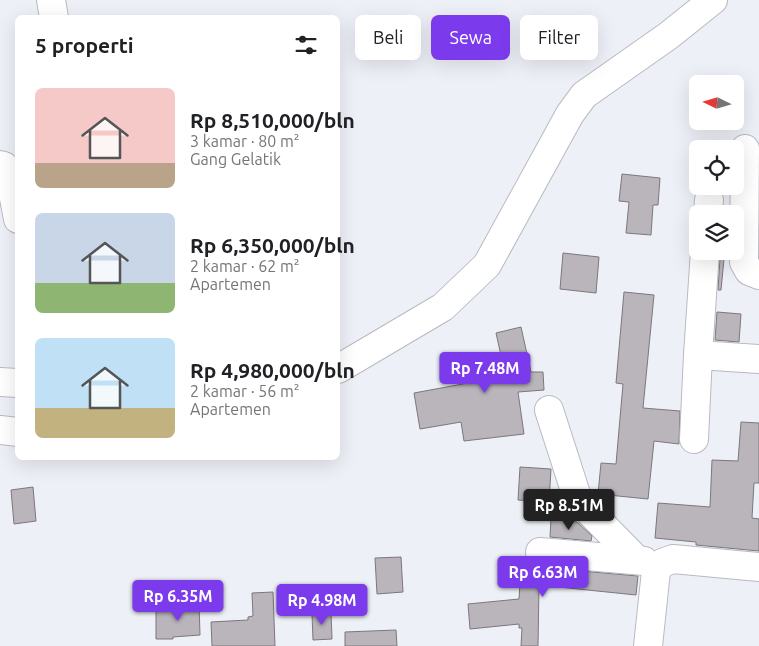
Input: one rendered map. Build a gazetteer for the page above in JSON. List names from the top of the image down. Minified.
{"north":"left","page":{"chip":["Beli","Sewa","Filter"],"heading":"5 properti","list":[{"name":"Rp 8,510,000/bln","note":"3 kamar · 80 m² · Gang Gelatik"},{"name":"Rp 6,350,000/bln","note":"2 kamar · 62 m² · Apartemen"},{"name":"Rp 4,980,000/bln","note":"2 kamar · 56 m² · Apartemen"}],"price":["Rp 7.48M","Rp 8.51M","Rp 6.63M","Rp 6.35M","Rp 4.98M"]}}
